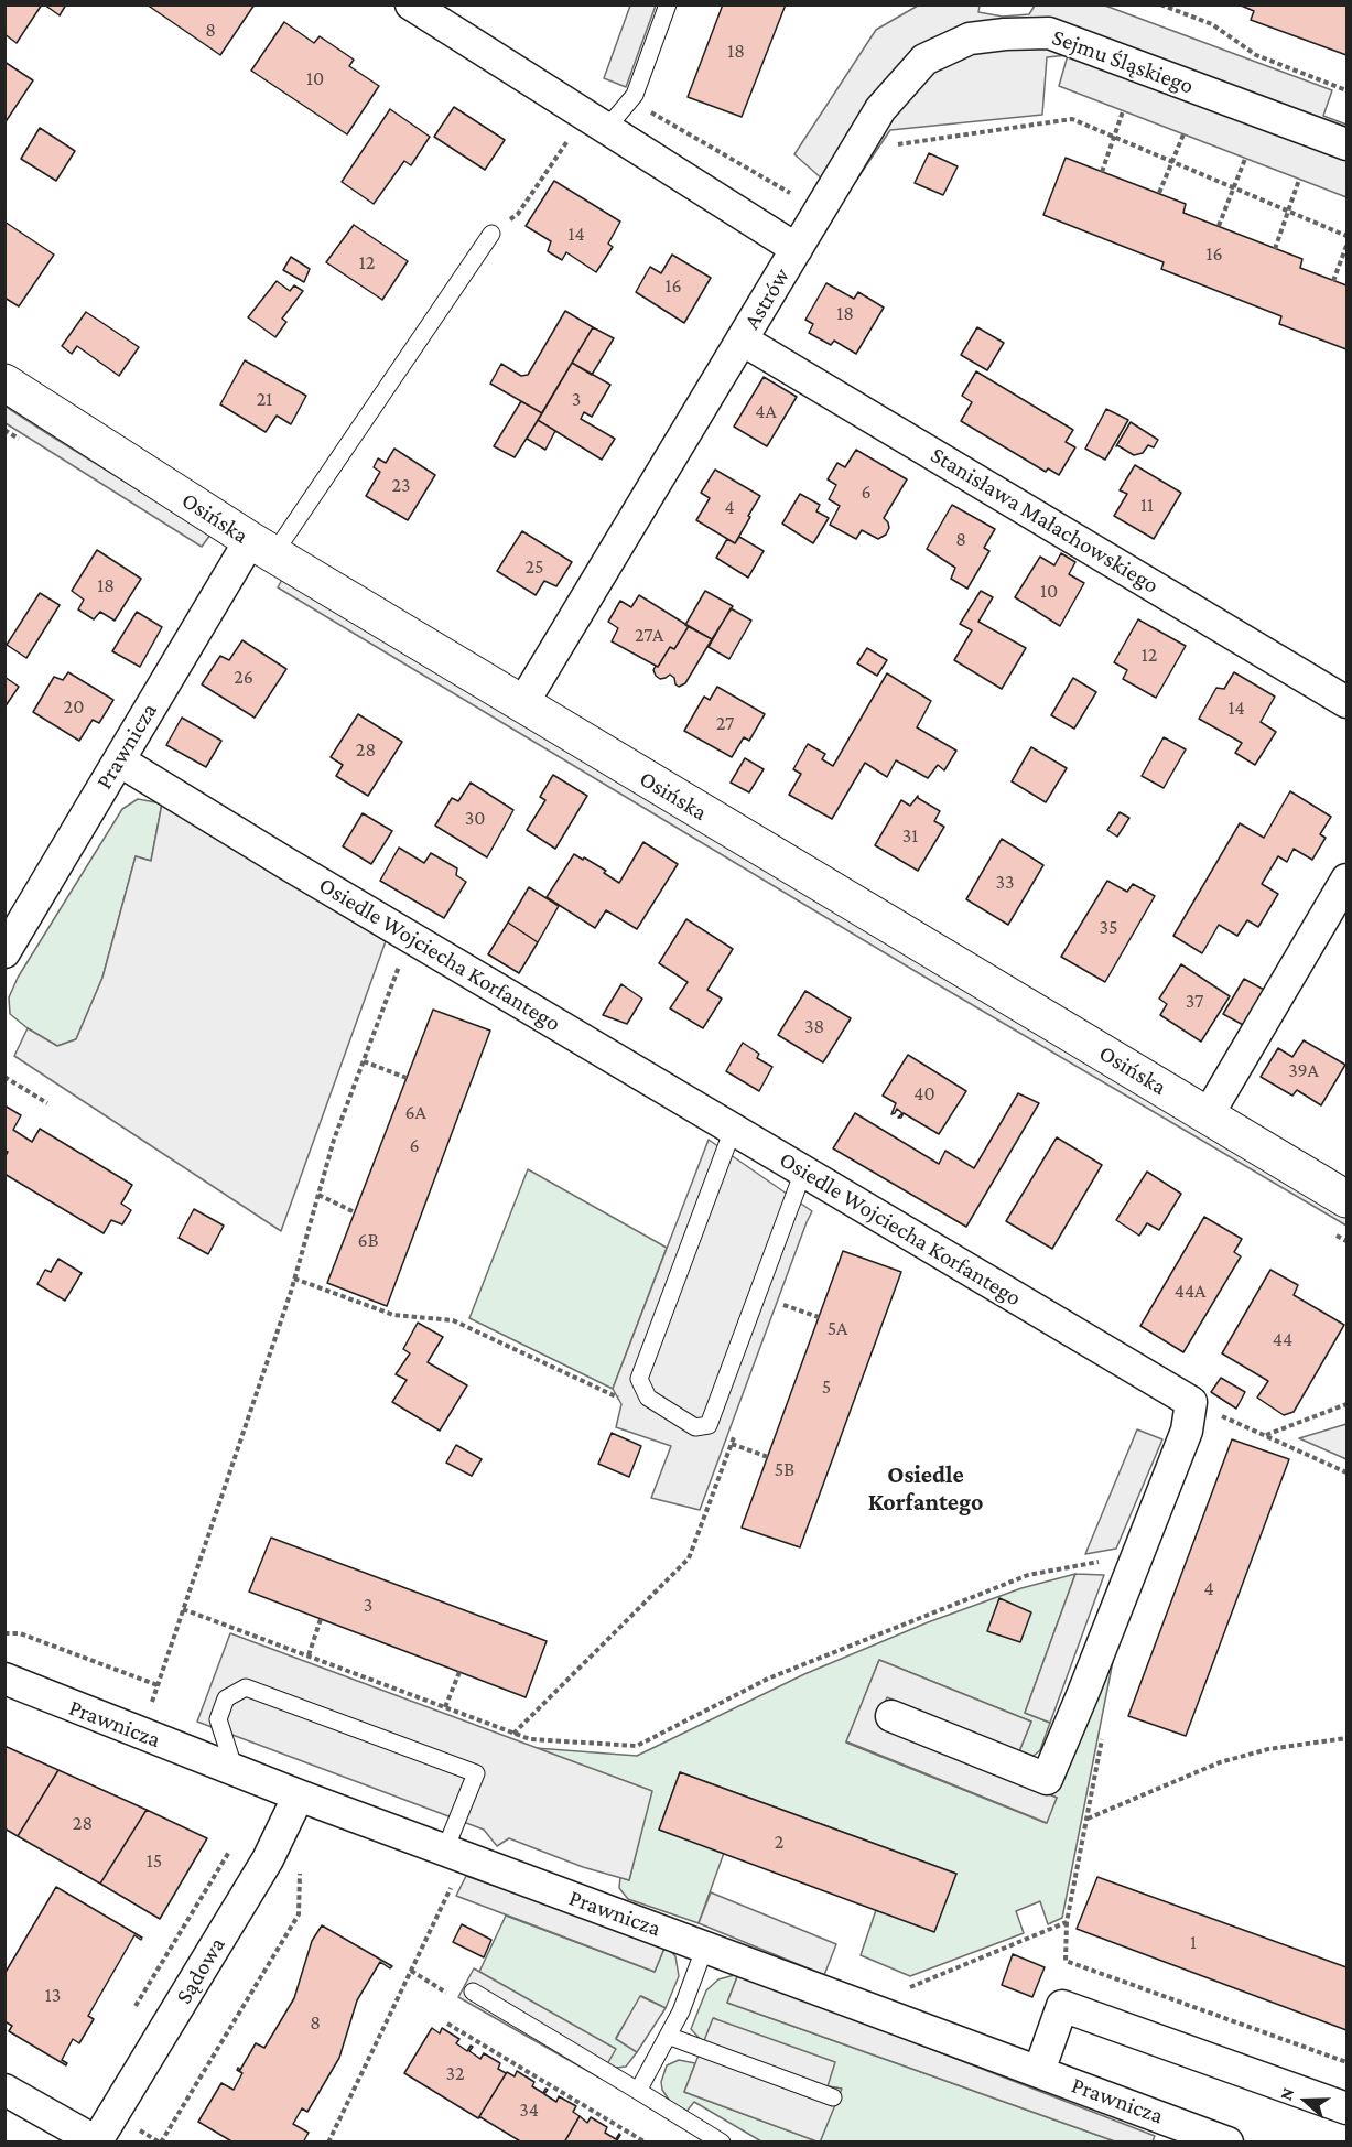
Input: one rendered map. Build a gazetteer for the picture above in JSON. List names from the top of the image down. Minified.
{"streets":{"street":["Sejmu Śląskiego","Astrów","Osińska","Stanisława Małachowskiego","Prawnicza","Osiedle Wojciecha Korfantego","Sądowa"]},"crossings":[["Sejmu Śląskiego","Astrów"],["Astrów","Osińska"],["Astrów","Stanisława Małachowskiego"],["Osińska","Prawnicza"],["Prawnicza","Osiedle Wojciecha Korfantego"],["Prawnicza","Sądowa"]],"districts":["Osiedle Korfantego"],"house_numbers":["8","18","10","14","16","12","16","18","21","3","4A","23","6","11","4","8","25","18","10","27A","12","26","20","14","27","28","30","31","33","35","37","38","39A","40","6A","6","6B","44A","5A","44","5","5B","4","3","28","2","15","1","13","8","32","34"],"north":"left"}
